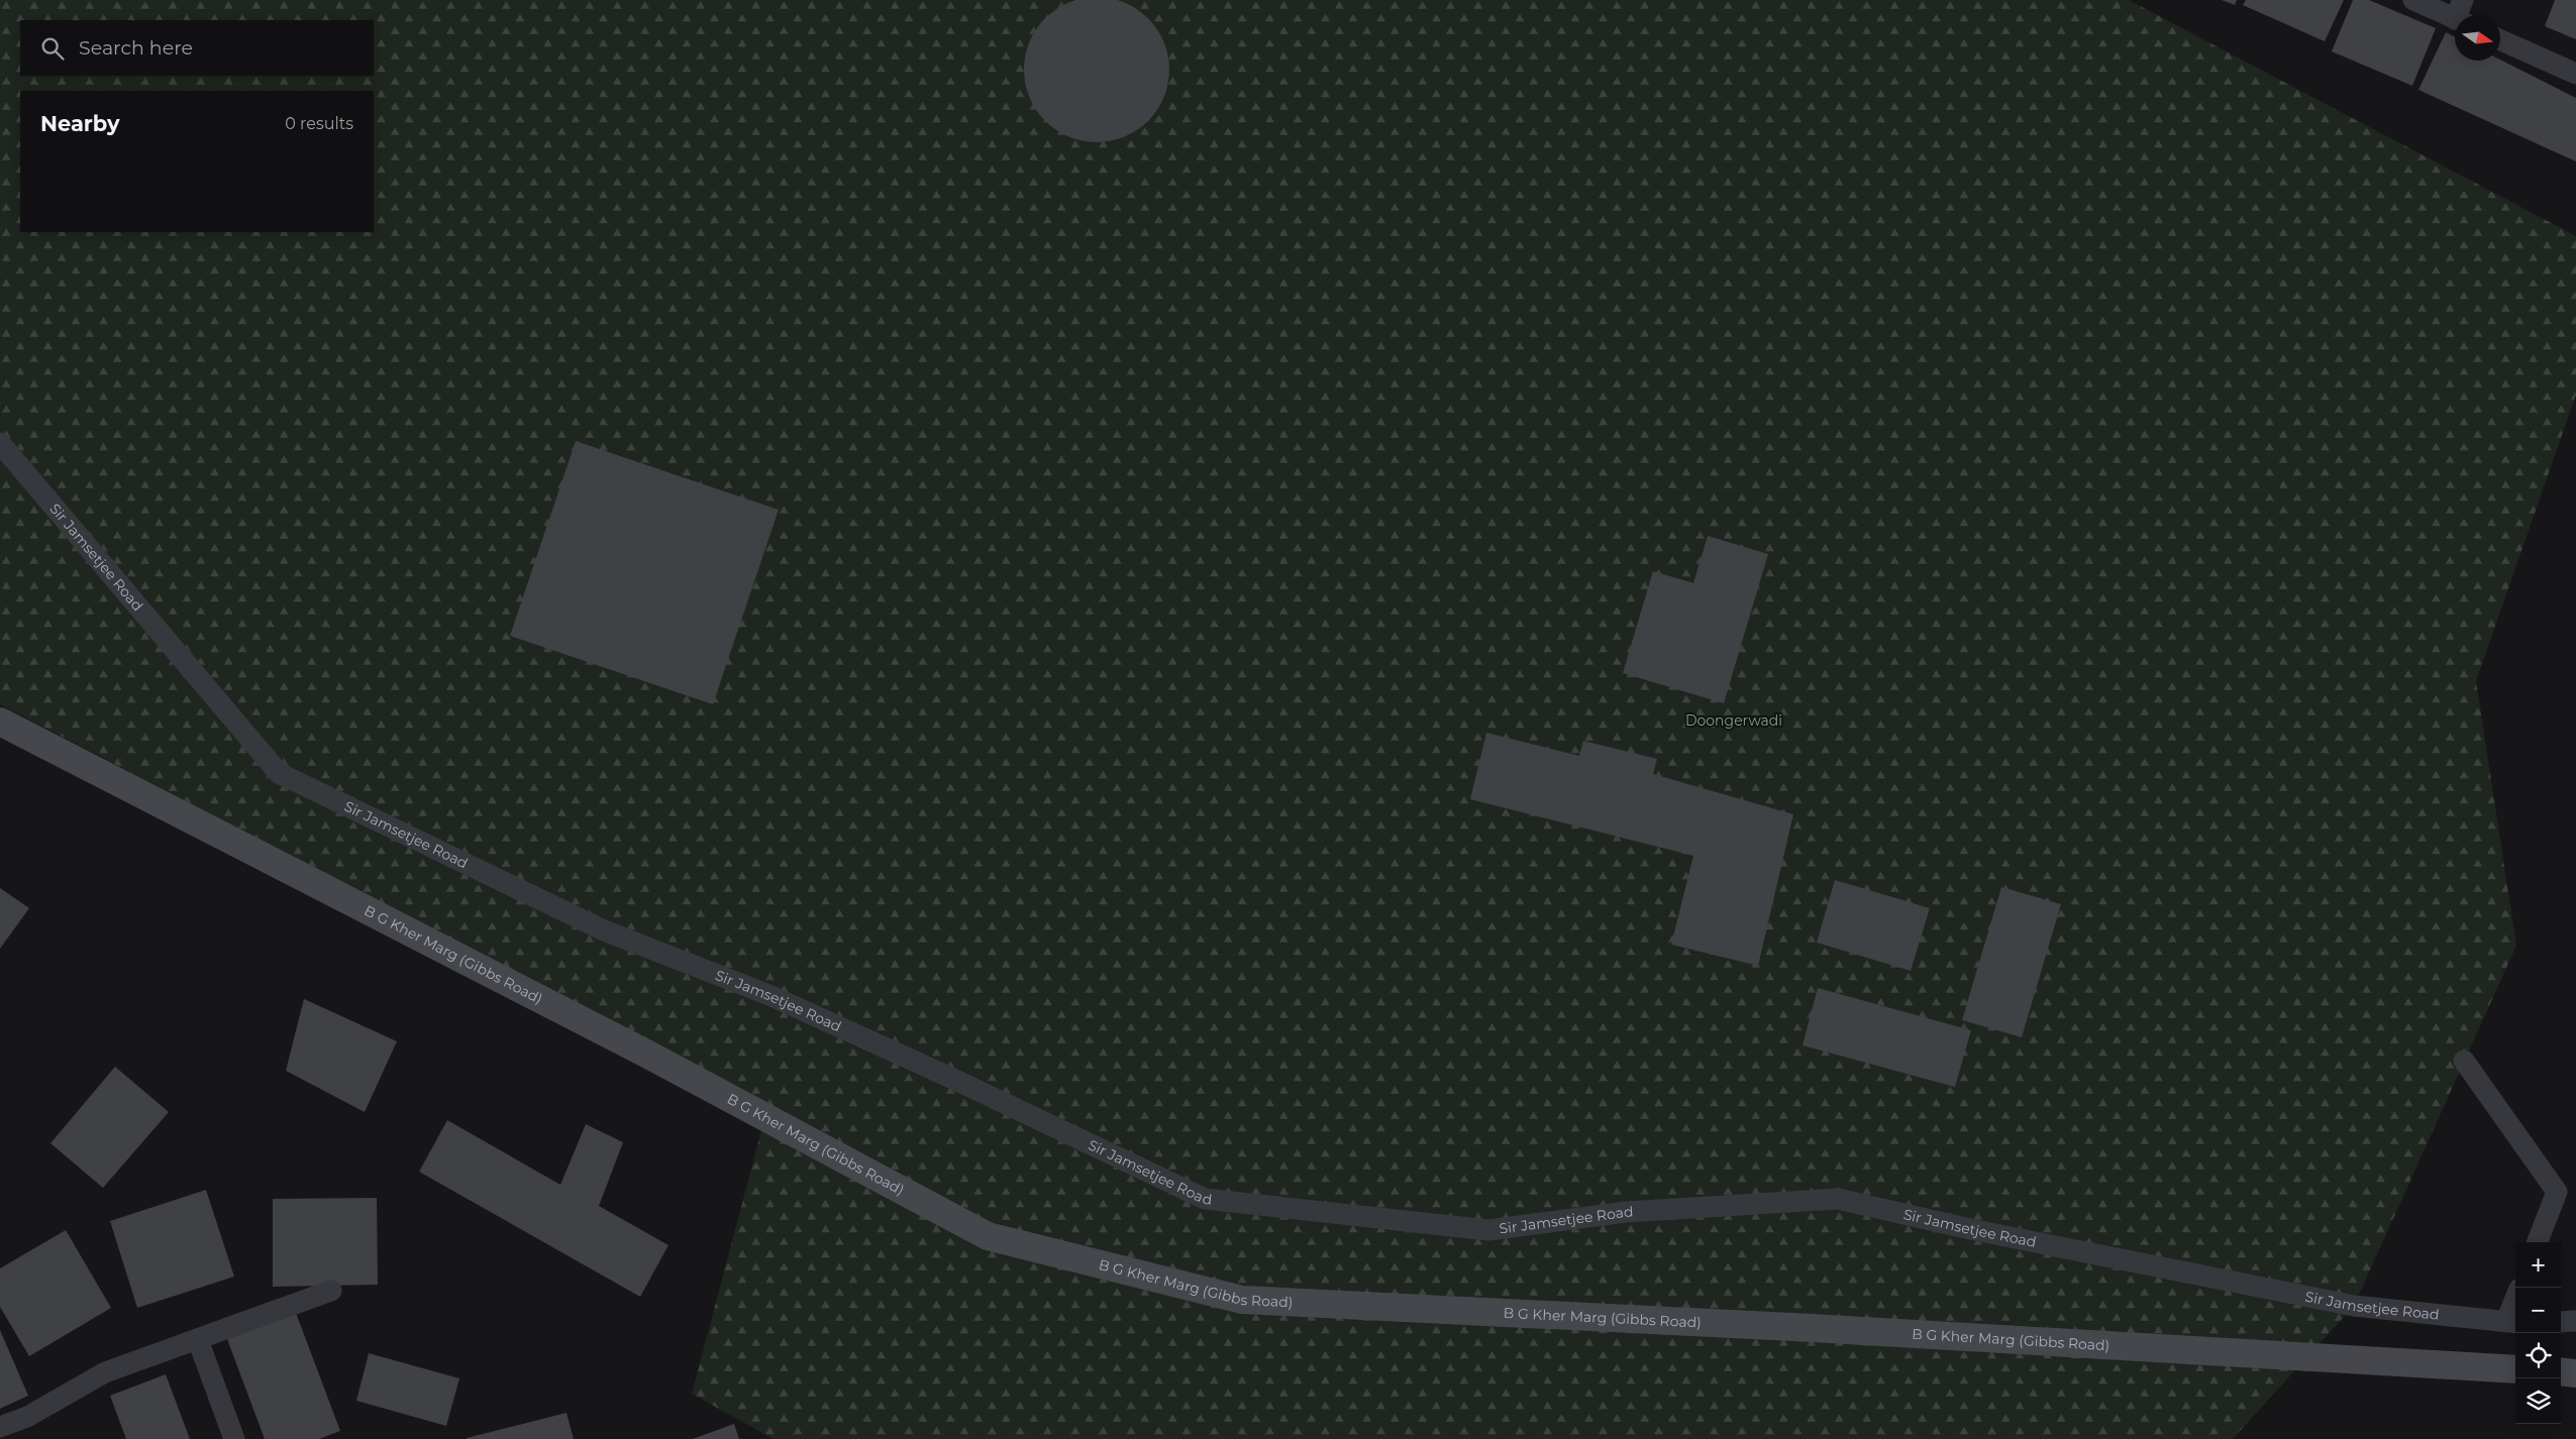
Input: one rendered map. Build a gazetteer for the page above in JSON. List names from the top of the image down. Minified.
{"streets":{"street":["B G Kher Marg (Gibbs Road)"],"lane":["Sir Jamsetjee Road"]},"parks":["Doongerwadi"],"north":"right","page":{"search":"Search here","heading":["Nearby","0 results"],"map_buttons":["+","−"]}}
